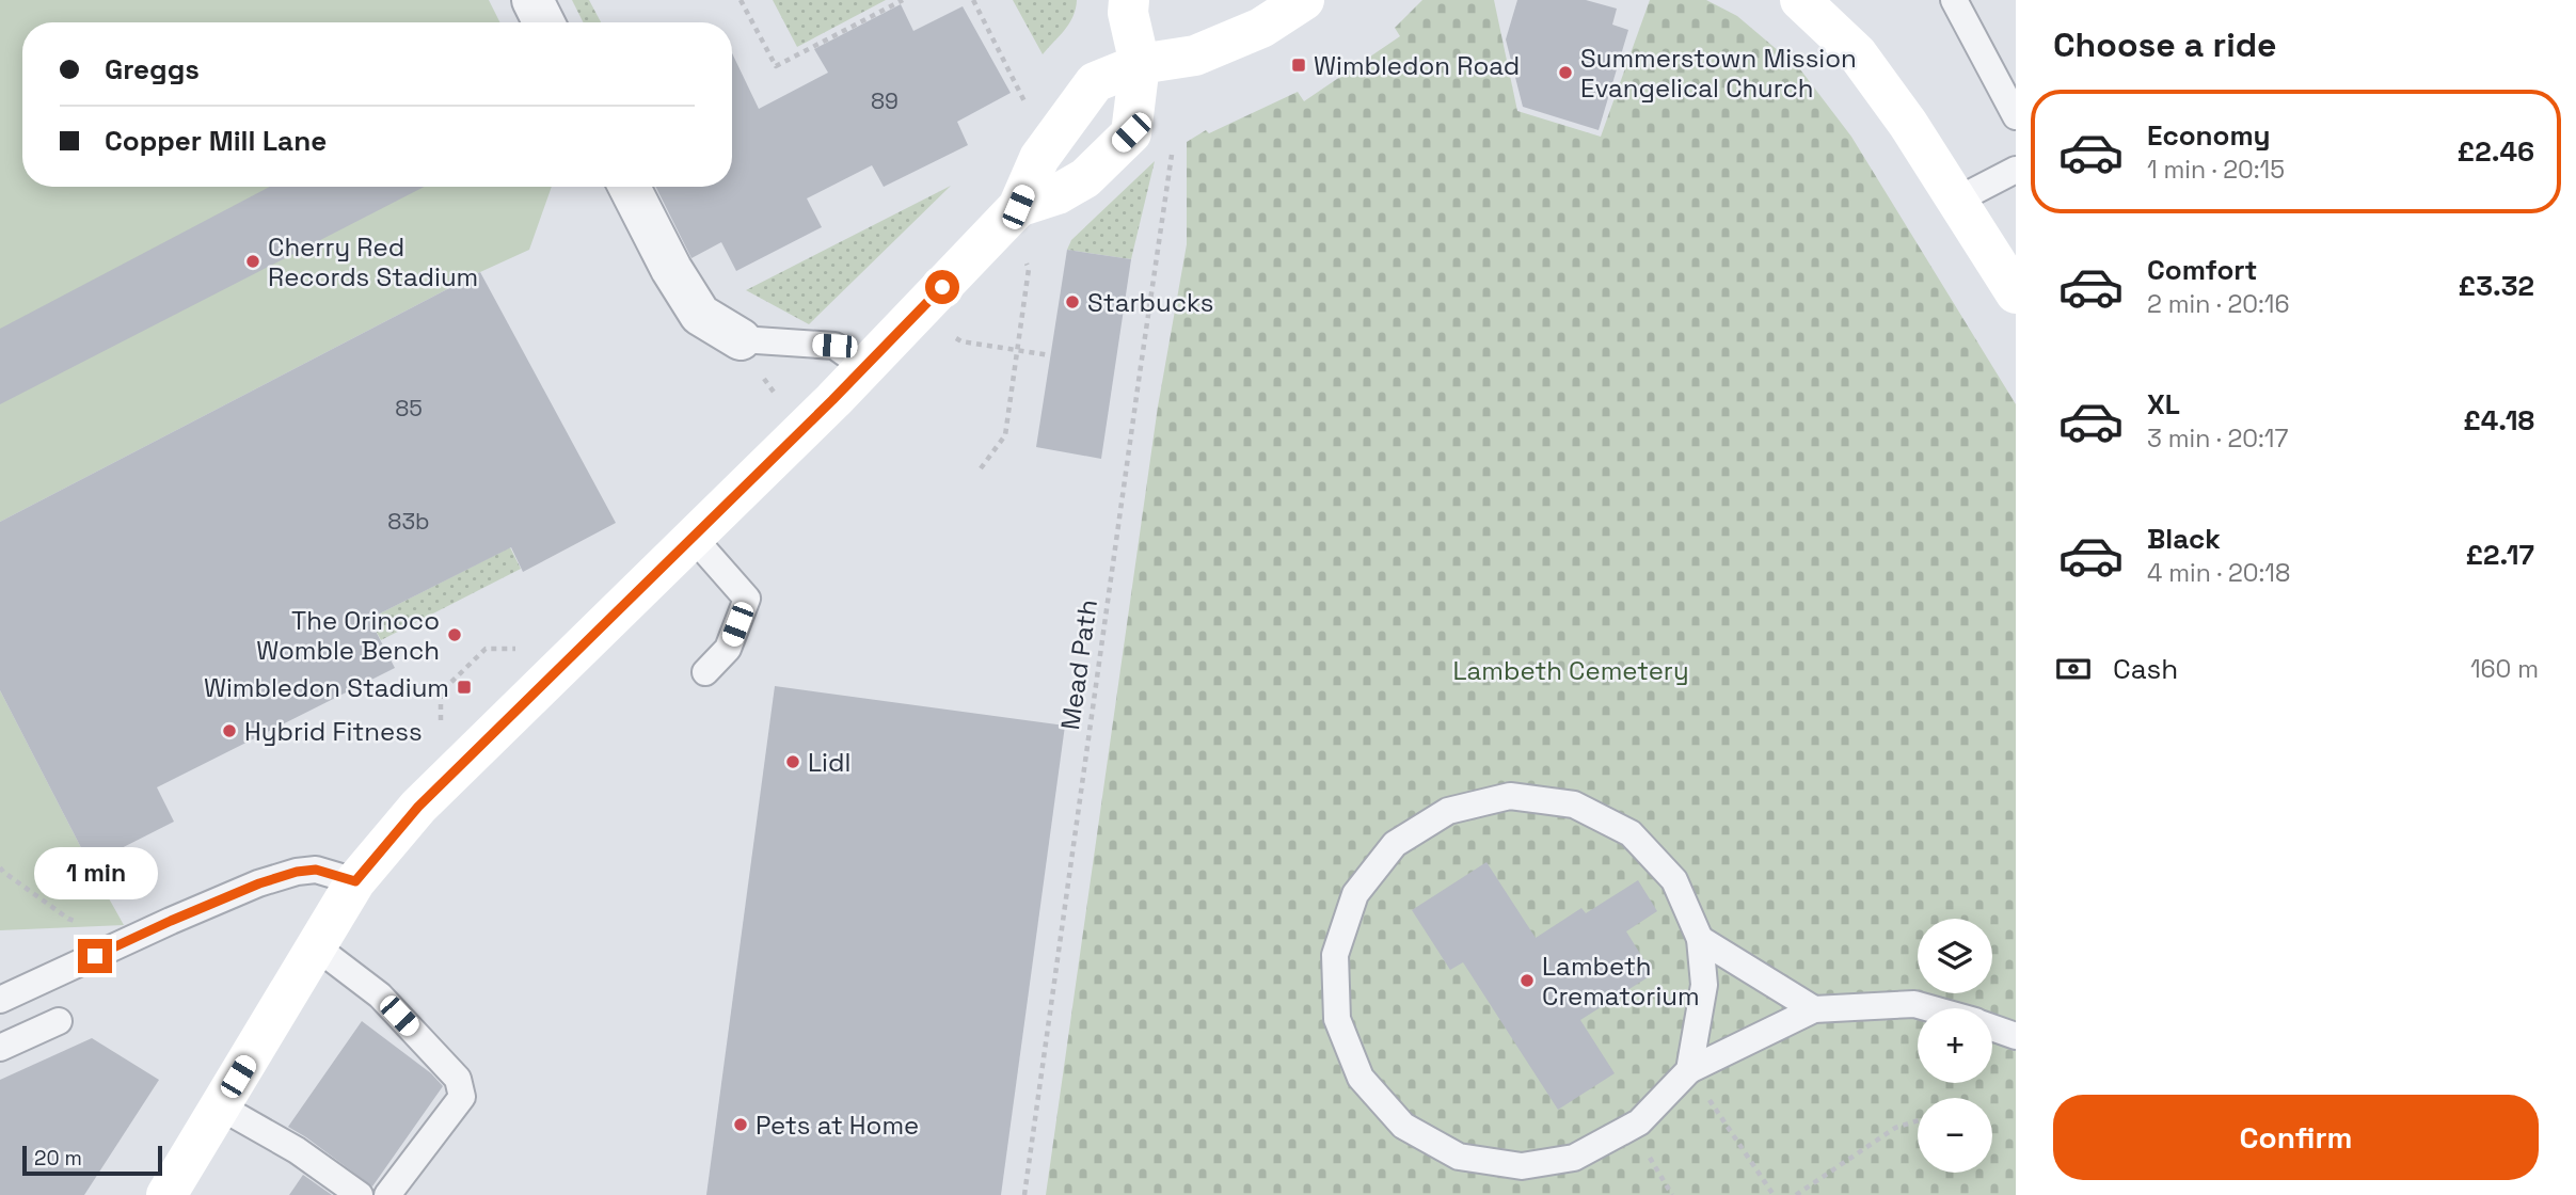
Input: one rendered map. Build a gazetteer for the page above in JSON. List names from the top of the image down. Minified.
{"streets":{"path":["Mead Path"]},"parks":["Lambeth Cemetery"],"places":{"transit":["Wimbledon Road","Wimbledon Stadium"],"other":["Summerstown Mission Evangelical Church","Cherry Red Records Stadium","Starbucks","The Orinoco Womble Bench","Hybrid Fitness","Lidl","Lambeth Crematorium","Pets at Home"]},"house_numbers":["89","85","83b"],"scale_bar":"20 m","page":{"heading":"Choose a ride","banner":["Greggs","Copper Mill Lane"],"list":[{"name":"Economy","note":"1 min · 20:15","value":"£2.46"},{"name":"Comfort","note":"2 min · 20:16","value":"£3.32"},{"name":"XL","note":"3 min · 20:17","value":"£4.18"},{"name":"Black","note":"4 min · 20:18","value":"£2.17"}],"pay":["Cash","160 m"],"bubble":"1 min","map_buttons":["+","−"],"buttons":"Confirm","scale":"20 m"}}
